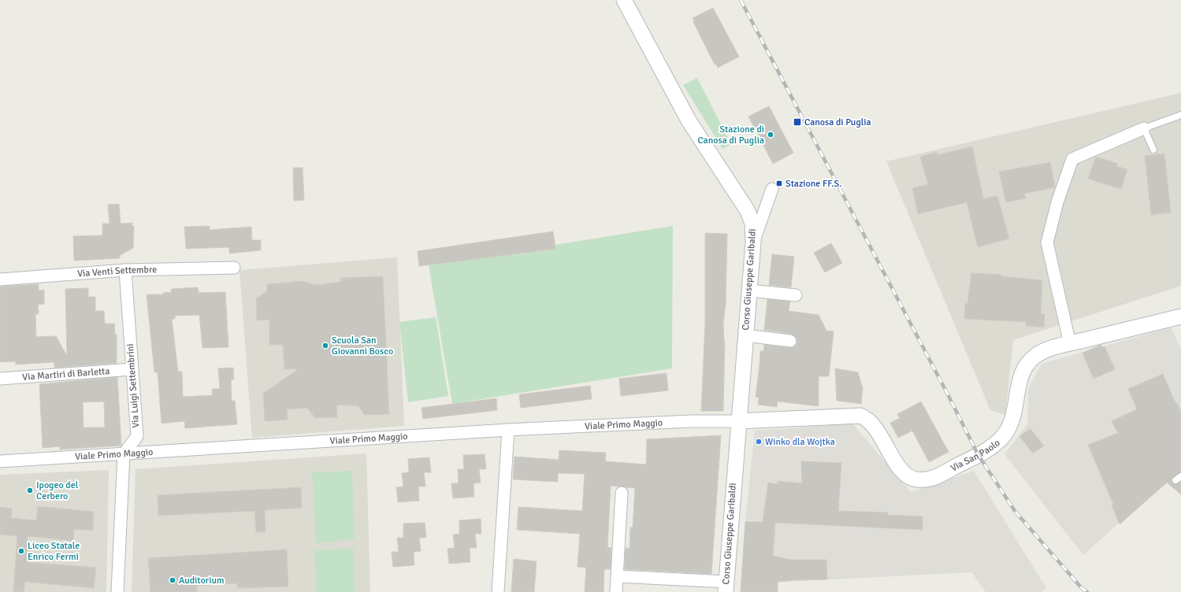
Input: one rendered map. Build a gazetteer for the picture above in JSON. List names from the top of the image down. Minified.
{"streets":{"street":["Via Venti Settembre","Corso Giuseppe Garibaldi","Via Martiri di Barletta","Via Luigi Settembrini","Viale Primo Maggio","Via San Paolo"]},"crossings":[["Via Venti Settembre","Via Luigi Settembrini"],["Corso Giuseppe Garibaldi","Viale Primo Maggio"],["Corso Giuseppe Garibaldi","Via San Paolo"],["Via Martiri di Barletta","Via Luigi Settembrini"],["Via Luigi Settembrini","Viale Primo Maggio"],["Viale Primo Maggio","Via San Paolo"]],"places":{"transit":["Canosa di Puglia","Stazione FF.S."],"other":["Stazione di Canosa di Puglia","Scuola San Giovanni Bosco","Winko dla Wojtka","Ipogeo del Cerbero","Liceo Statale Enrico Fermi","Auditorium"]}}
